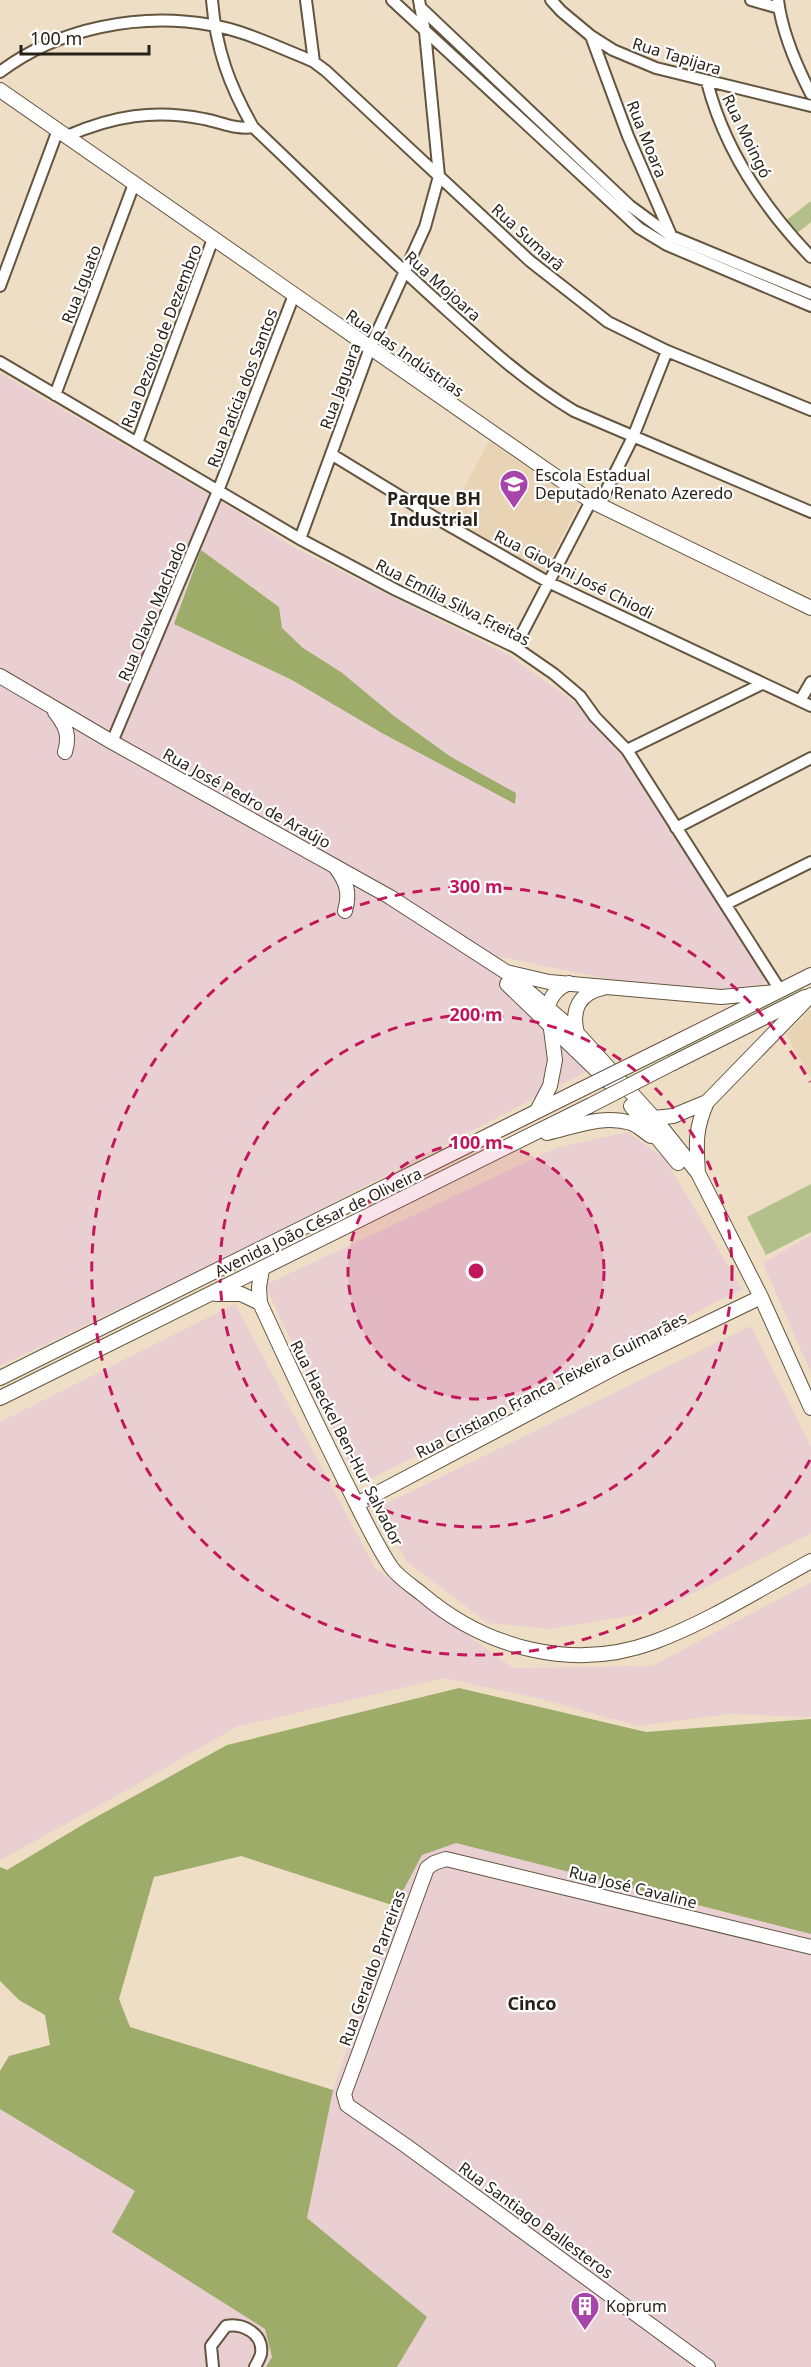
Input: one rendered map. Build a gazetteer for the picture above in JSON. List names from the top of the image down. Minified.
{"streets":{"street":["Rua Tapijara","Rua Moingó","Rua Moara","Rua Sumarã","Rua Iguato","Rua Mojoara","Rua Dezoito de Dezembro","Rua das Indústrias","Rua Jaguara","Rua Patícia dos Santos","Rua Giovani José Chiodi","Rua Emília Silva Freitas","Rua Olavo Machado","Rua José Pedro de Araújo","Avenida João César de Oliveira","Rua Cristiano Franca Teixeira Guimarães","Rua Haeckel Ben-Hur Salvador","Rua José Cavaline","Rua Geraldo Parreiras","Rua Santiago Ballesteros"]},"crossings":[["Rua Tapijara","Rua Moingó"],["Rua Tapijara","Rua Moara"],["Rua Sumarã","Rua Jaguara"],["Rua Iguato","Rua das Indústrias"],["Rua Iguato","Rua Emília Silva Freitas"],["Rua Mojoara","Rua Jaguara"],["Rua Dezoito de Dezembro","Rua das Indústrias"],["Rua Dezoito de Dezembro","Rua Emília Silva Freitas"],["Rua das Indústrias","Rua Jaguara"],["Rua das Indústrias","Rua Patícia dos Santos"],["Rua Jaguara","Rua Giovani José Chiodi"],["Rua Jaguara","Rua Emília Silva Freitas"],["Rua Patícia dos Santos","Rua Emília Silva Freitas"],["Rua Patícia dos Santos","Rua Olavo Machado"],["Rua Emília Silva Freitas","Rua Olavo Machado"],["Rua Emília Silva Freitas","Rua José Pedro de Araújo"],["Rua Emília Silva Freitas","Avenida João César de Oliveira"],["Rua Olavo Machado","Rua José Pedro de Araújo"],["Rua José Pedro de Araújo","Avenida João César de Oliveira"],["Avenida João César de Oliveira","Rua Haeckel Ben-Hur Salvador"],["Rua Cristiano Franca Teixeira Guimarães","Rua Haeckel Ben-Hur Salvador"],["Rua José Cavaline","Rua Geraldo Parreiras"],["Rua Geraldo Parreiras","Rua Santiago Ballesteros"]],"districts":["Parque BH Industrial","Cinco"],"places":{"school or university":["Escola Estadual Deputado Renato Azeredo"],"building":["Koprum"]},"scale_bar":"100 m","rings":["300 m","200 m","100 m"]}
